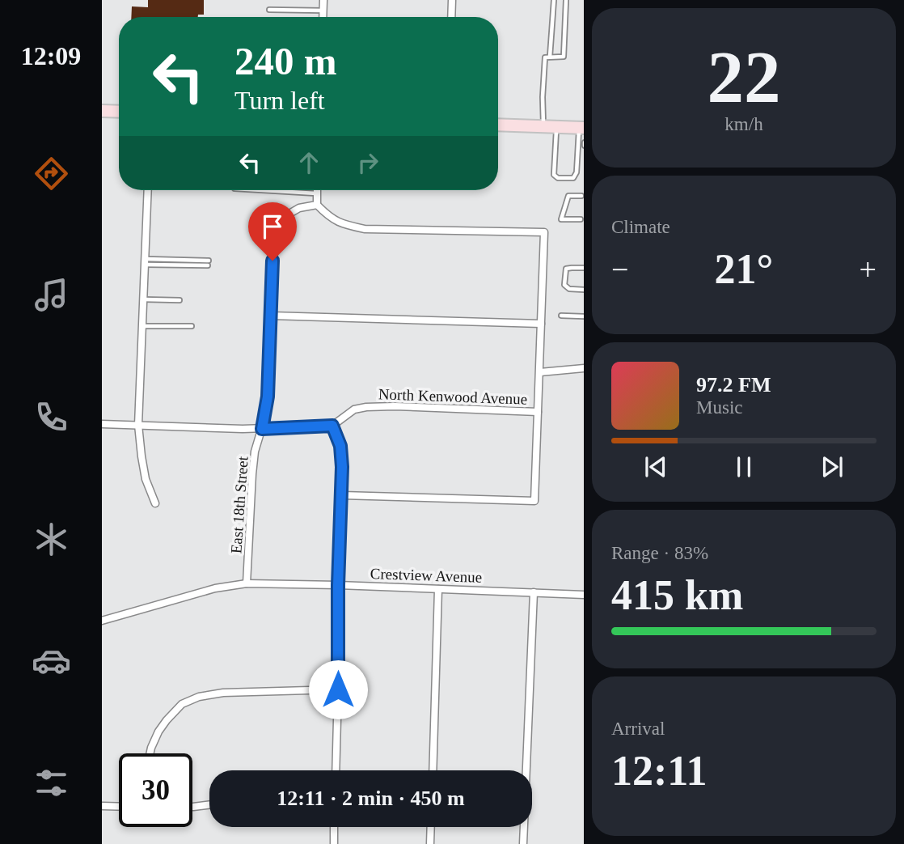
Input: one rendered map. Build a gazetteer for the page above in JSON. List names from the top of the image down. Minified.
{"streets":{"street":["North Kenwood Avenue","East 18th Street","Crestview Avenue"]},"crossings":[["East 18th Street","Crestview Avenue"]],"page":{"tabs":"12:09","tile":[["22","km/h"],"Climate",["Range · 83%","415 km"],["Arrival","12:11"]],"turn":["240 m","Turn left"],"heat":["−","21°","+"],"song":["97.2 FM","Music"],"limit":"30","trip":"12:11 · 2 min · 450 m"}}
